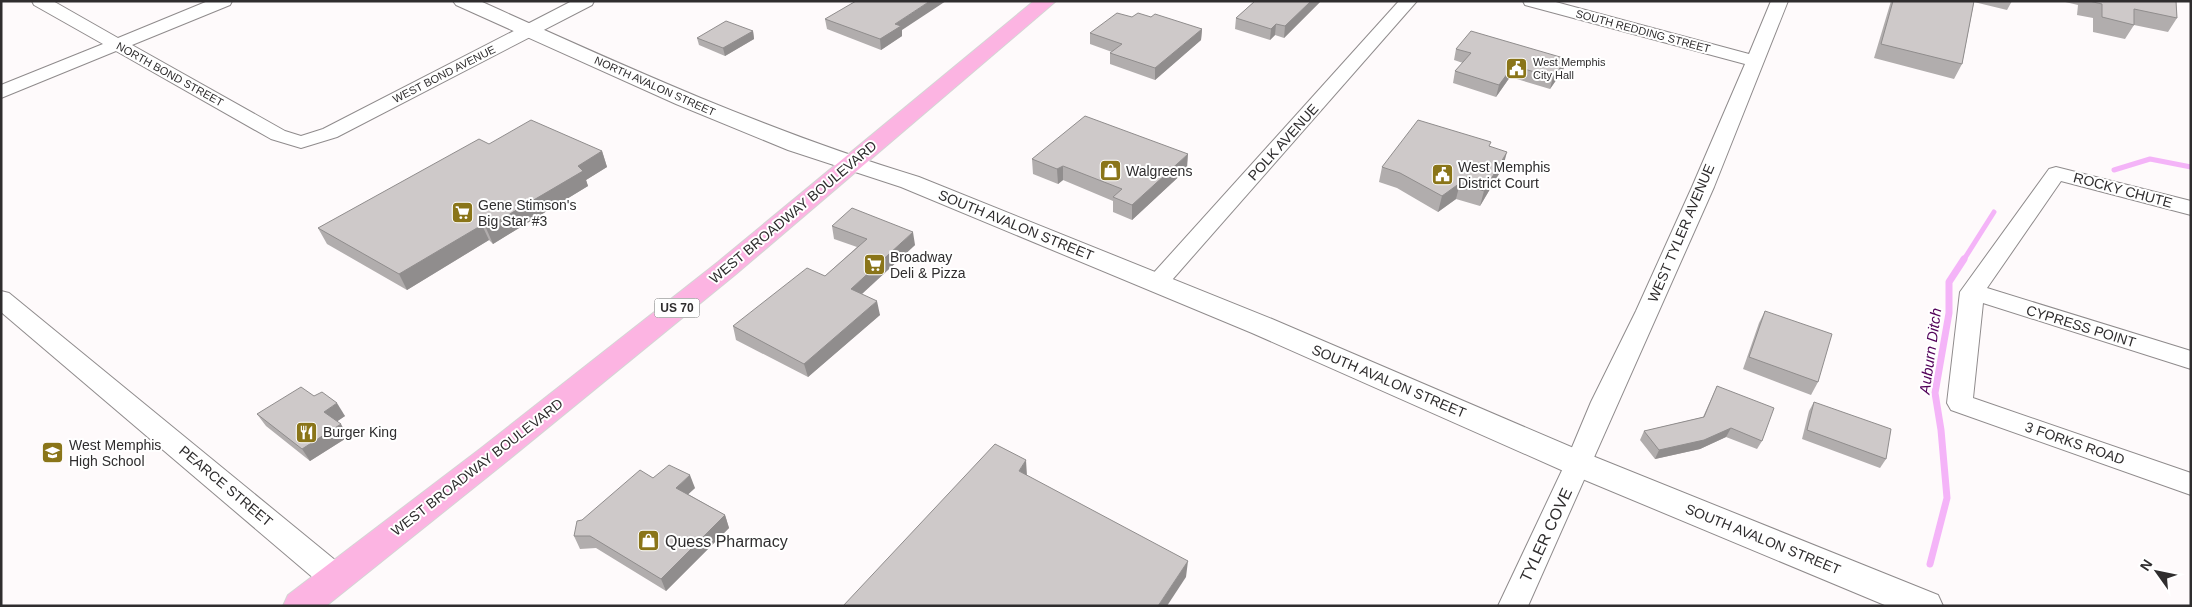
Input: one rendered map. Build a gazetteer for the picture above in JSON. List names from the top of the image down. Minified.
{"streets":{"main road":["WEST BROADWAY BOULEVARD","US 70"],"street":["SOUTH REDDING STREET","NORTH BOND STREET","WEST BOND AVENUE","NORTH AVALON STREET","POLK AVENUE","ROCKY CHUTE","SOUTH AVALON STREET","WEST TYLER AVENUE","CYPRESS POINT","3 FORKS ROAD","PEARCE STREET","TYLER COVE"]},"crossings":[["SOUTH REDDING STREET","WEST TYLER AVENUE"],["NORTH BOND STREET","WEST BOND AVENUE"],["WEST BOND AVENUE","NORTH AVALON STREET"],["NORTH AVALON STREET","WEST BROADWAY BOULEVARD"],["NORTH AVALON STREET","SOUTH AVALON STREET"],["POLK AVENUE","SOUTH AVALON STREET"],["ROCKY CHUTE","CYPRESS POINT"],["ROCKY CHUTE","3 FORKS ROAD"],["WEST BROADWAY BOULEVARD","SOUTH AVALON STREET"],["WEST BROADWAY BOULEVARD","PEARCE STREET"],["SOUTH AVALON STREET","WEST TYLER AVENUE"],["SOUTH AVALON STREET","TYLER COVE"],["WEST TYLER AVENUE","TYLER COVE"],["CYPRESS POINT","3 FORKS ROAD"]],"water":["Auburn Ditch"],"places":{"public building":["West Memphis City Hall","West Memphis District Court"],"shop":["Walgreens","Quess Pharmacy"],"supermarket":["Gene Stimson's Big Star #3","Broadway Deli & Pizza"],"restaurant":["Burger King"],"school or university":["West Memphis High School"]},"north":"top left"}
